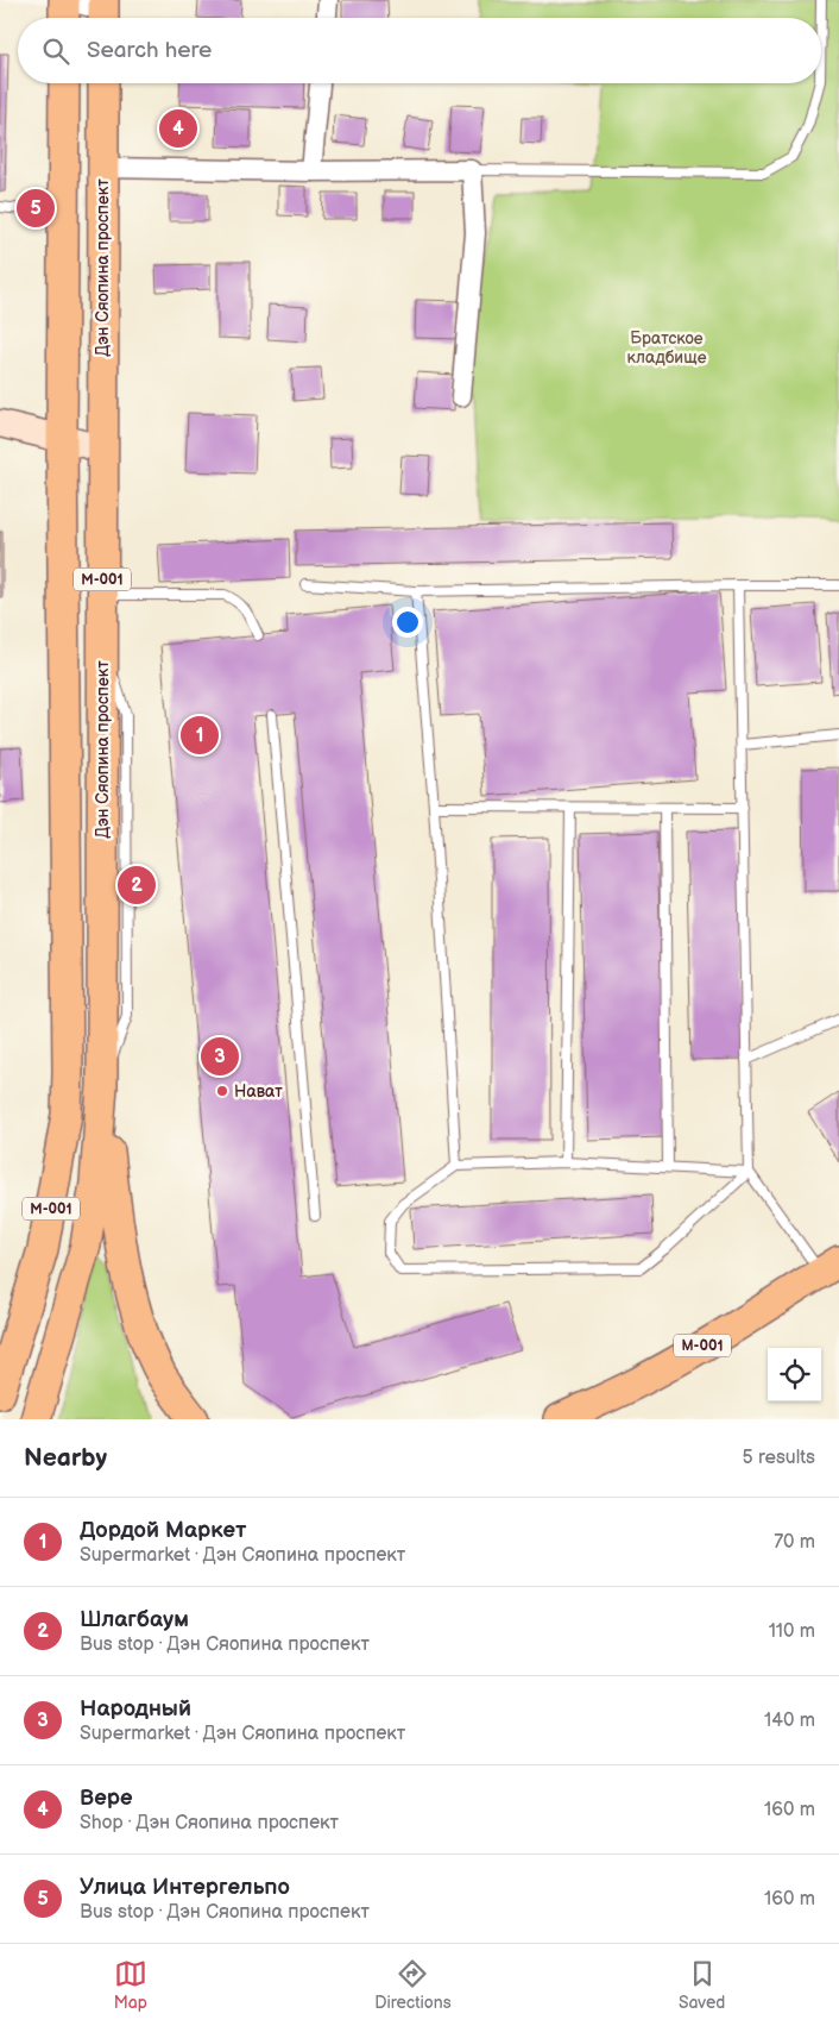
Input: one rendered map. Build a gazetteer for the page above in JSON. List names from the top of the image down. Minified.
{"streets":{"main road":["Дэн Сяопина проспект","M-001","М-001"]},"parks":["Братское кладбище"],"places":["Нават"],"page":{"search":"Search here","pins":["4","5","1","2","3"],"heading":["Nearby","5 results"],"list":[{"mark":"1","name":"Дордой Маркет","note":"Supermarket · Дэн Сяопина проспект","value":"70 m"},{"mark":"2","name":"Шлагбаум","note":"Bus stop · Дэн Сяопина проспект","value":"110 m"},{"mark":"3","name":"Народный","note":"Supermarket · Дэн Сяопина проспект","value":"140 m"},{"mark":"4","name":"Вере","note":"Shop · Дэн Сяопина проспект","value":"160 m"},{"mark":"5","name":"Улица Интергельпо","note":"Bus stop · Дэн Сяопина проспект","value":"160 m"}],"nav":["Map","Directions","Saved"]}}
